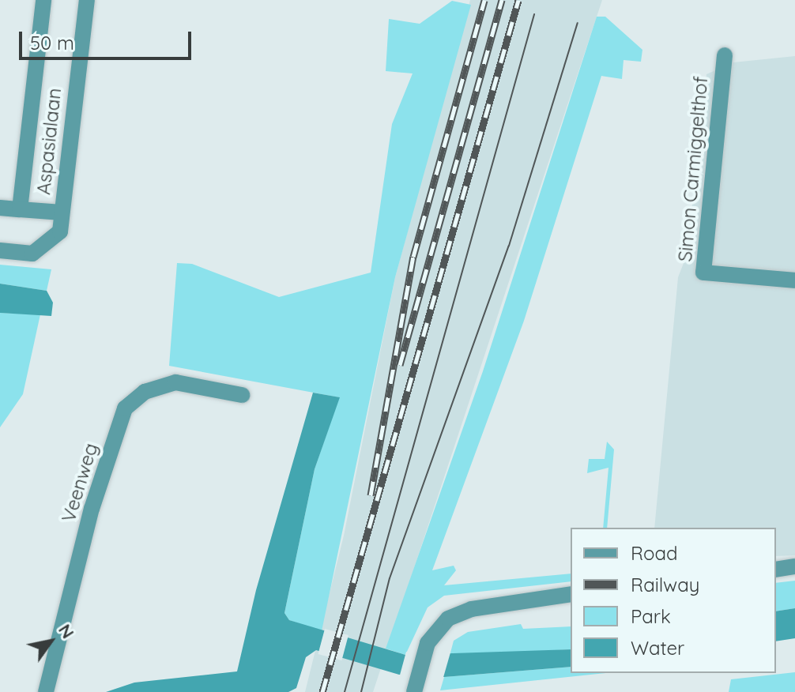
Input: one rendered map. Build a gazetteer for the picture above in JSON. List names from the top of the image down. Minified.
{"streets":{"street":["Aspasialaan","Simon Carmiggelthof","Veenweg"]},"legend":["Road","Railway","Park","Water"],"scale_bar":"50 m","north":"top right"}
